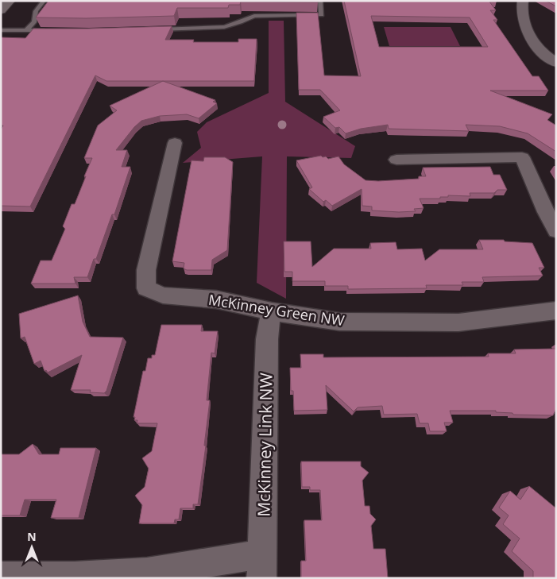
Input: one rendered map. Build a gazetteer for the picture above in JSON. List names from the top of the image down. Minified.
{"streets":{"street":["McKinney Green NW","McKinney Link NW"]},"crossings":[["McKinney Green NW","McKinney Link NW"]],"north":"top"}
